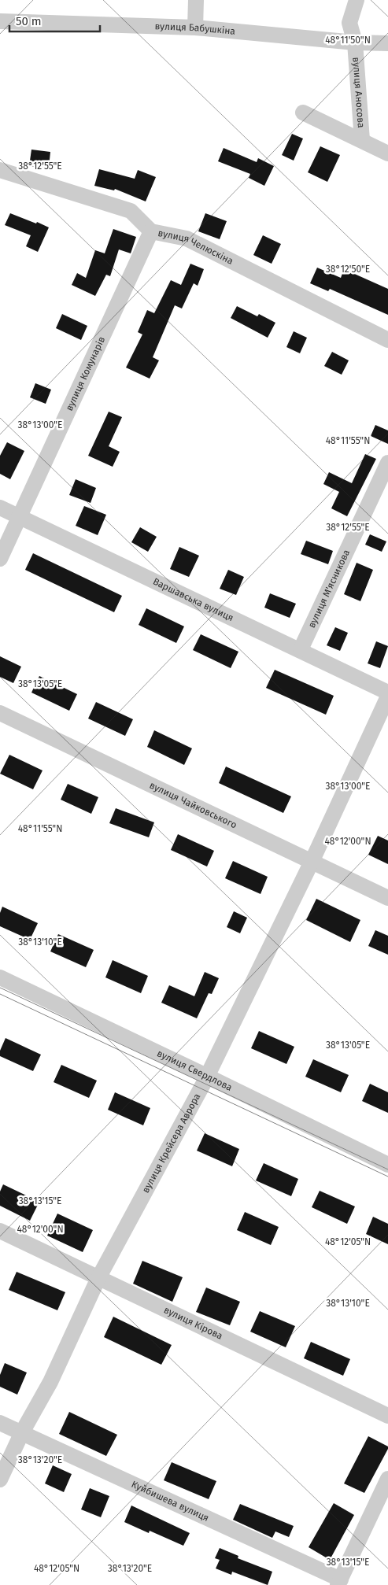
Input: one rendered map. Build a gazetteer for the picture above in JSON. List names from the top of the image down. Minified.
{"streets":{"street":["вулиця Бабушкіна","вулиця Аносова","вулиця Челюскіна","вулиця Комунарів","вулиця М'ясникова","Варшавська вулиця","вулиця Чайковського","вулиця Свердлова","вулиця Крейсера Аврора","вулиця Кірова","Куйбишева вулиця"]},"crossings":[["вулиця Бабушкіна","вулиця Аносова"],["вулиця Челюскіна","вулиця Комунарів"],["вулиця Комунарів","Варшавська вулиця"],["вулиця М'ясникова","Варшавська вулиця"],["вулиця Чайковського","вулиця Крейсера Аврора"],["вулиця Свердлова","вулиця Крейсера Аврора"],["вулиця Крейсера Аврора","вулиця Кірова"],["вулиця Крейсера Аврора","Куйбишева вулиця"]],"scale_bar":"50 m","coordinates":["48°11'50\"N","38°12'55\"E","38°12'50\"E","38°13'00\"E","48°11'55\"N","38°13'05\"E","48°12'00\"N","38°13'10\"E","38°13'15\"E","48°12'05\"N","38°13'20\"E"]}
